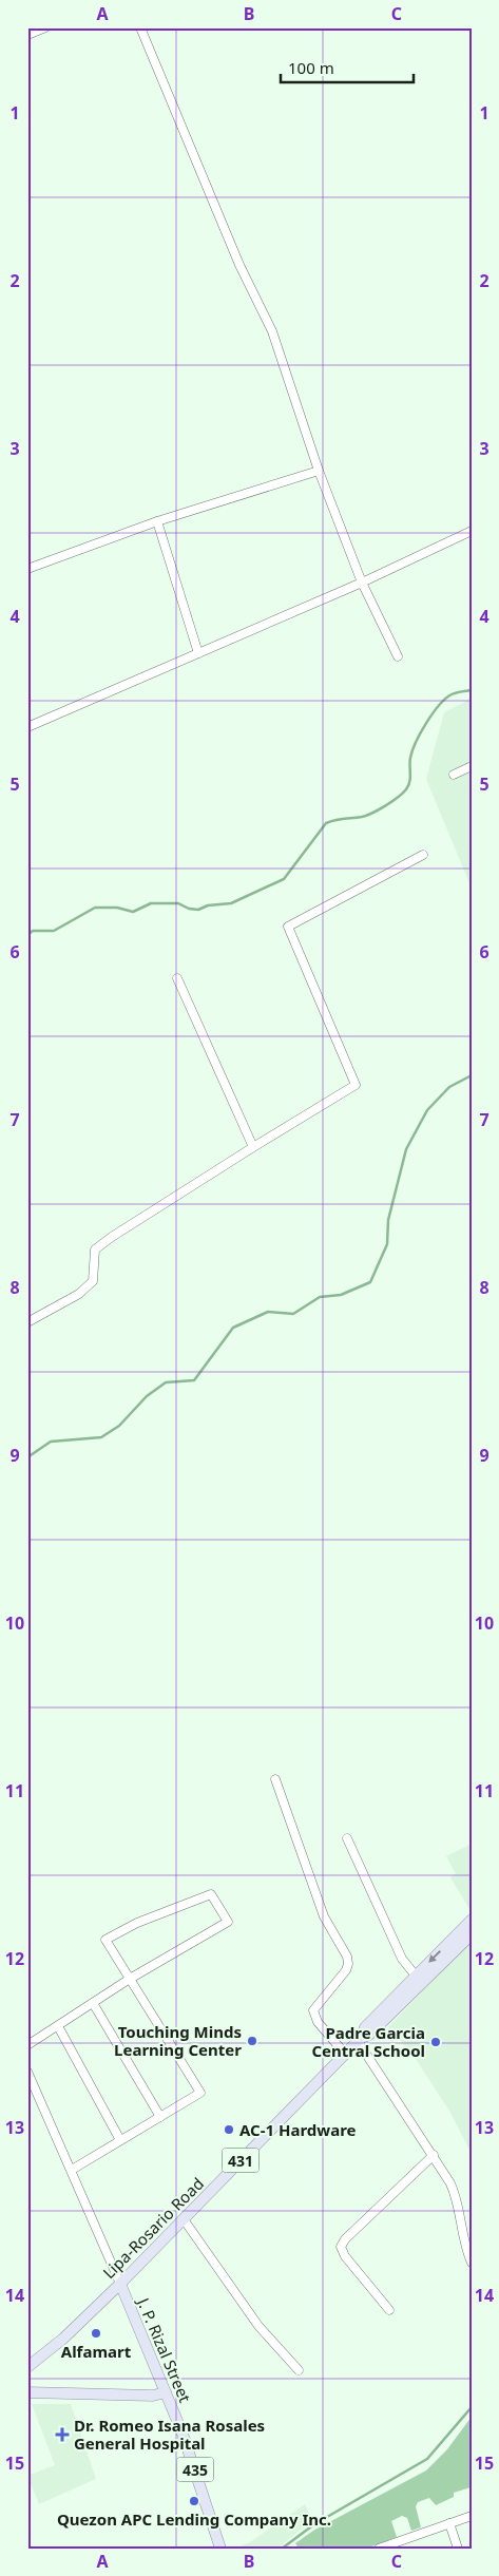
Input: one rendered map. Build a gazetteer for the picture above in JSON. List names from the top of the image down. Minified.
{"streets":{"main road":["431","Lipa-Rosario Road","J. P. Rizal Street","435"]},"crossings":[["Lipa-Rosario Road","J. P. Rizal Street"]],"places":{"other":["Touching Minds Learning Center","Padre Garcia Central School","AC-1 Hardware","Alfamart","Quezon APC Lending Company Inc."],"health":["Dr. Romeo Isana Rosales General Hospital"]},"scale_bar":"100 m","grid":{"columns":["A","B","C"],"rows":["1","2","3","4","5","6","7","8","9","10","11","12","13","14","15"]}}
